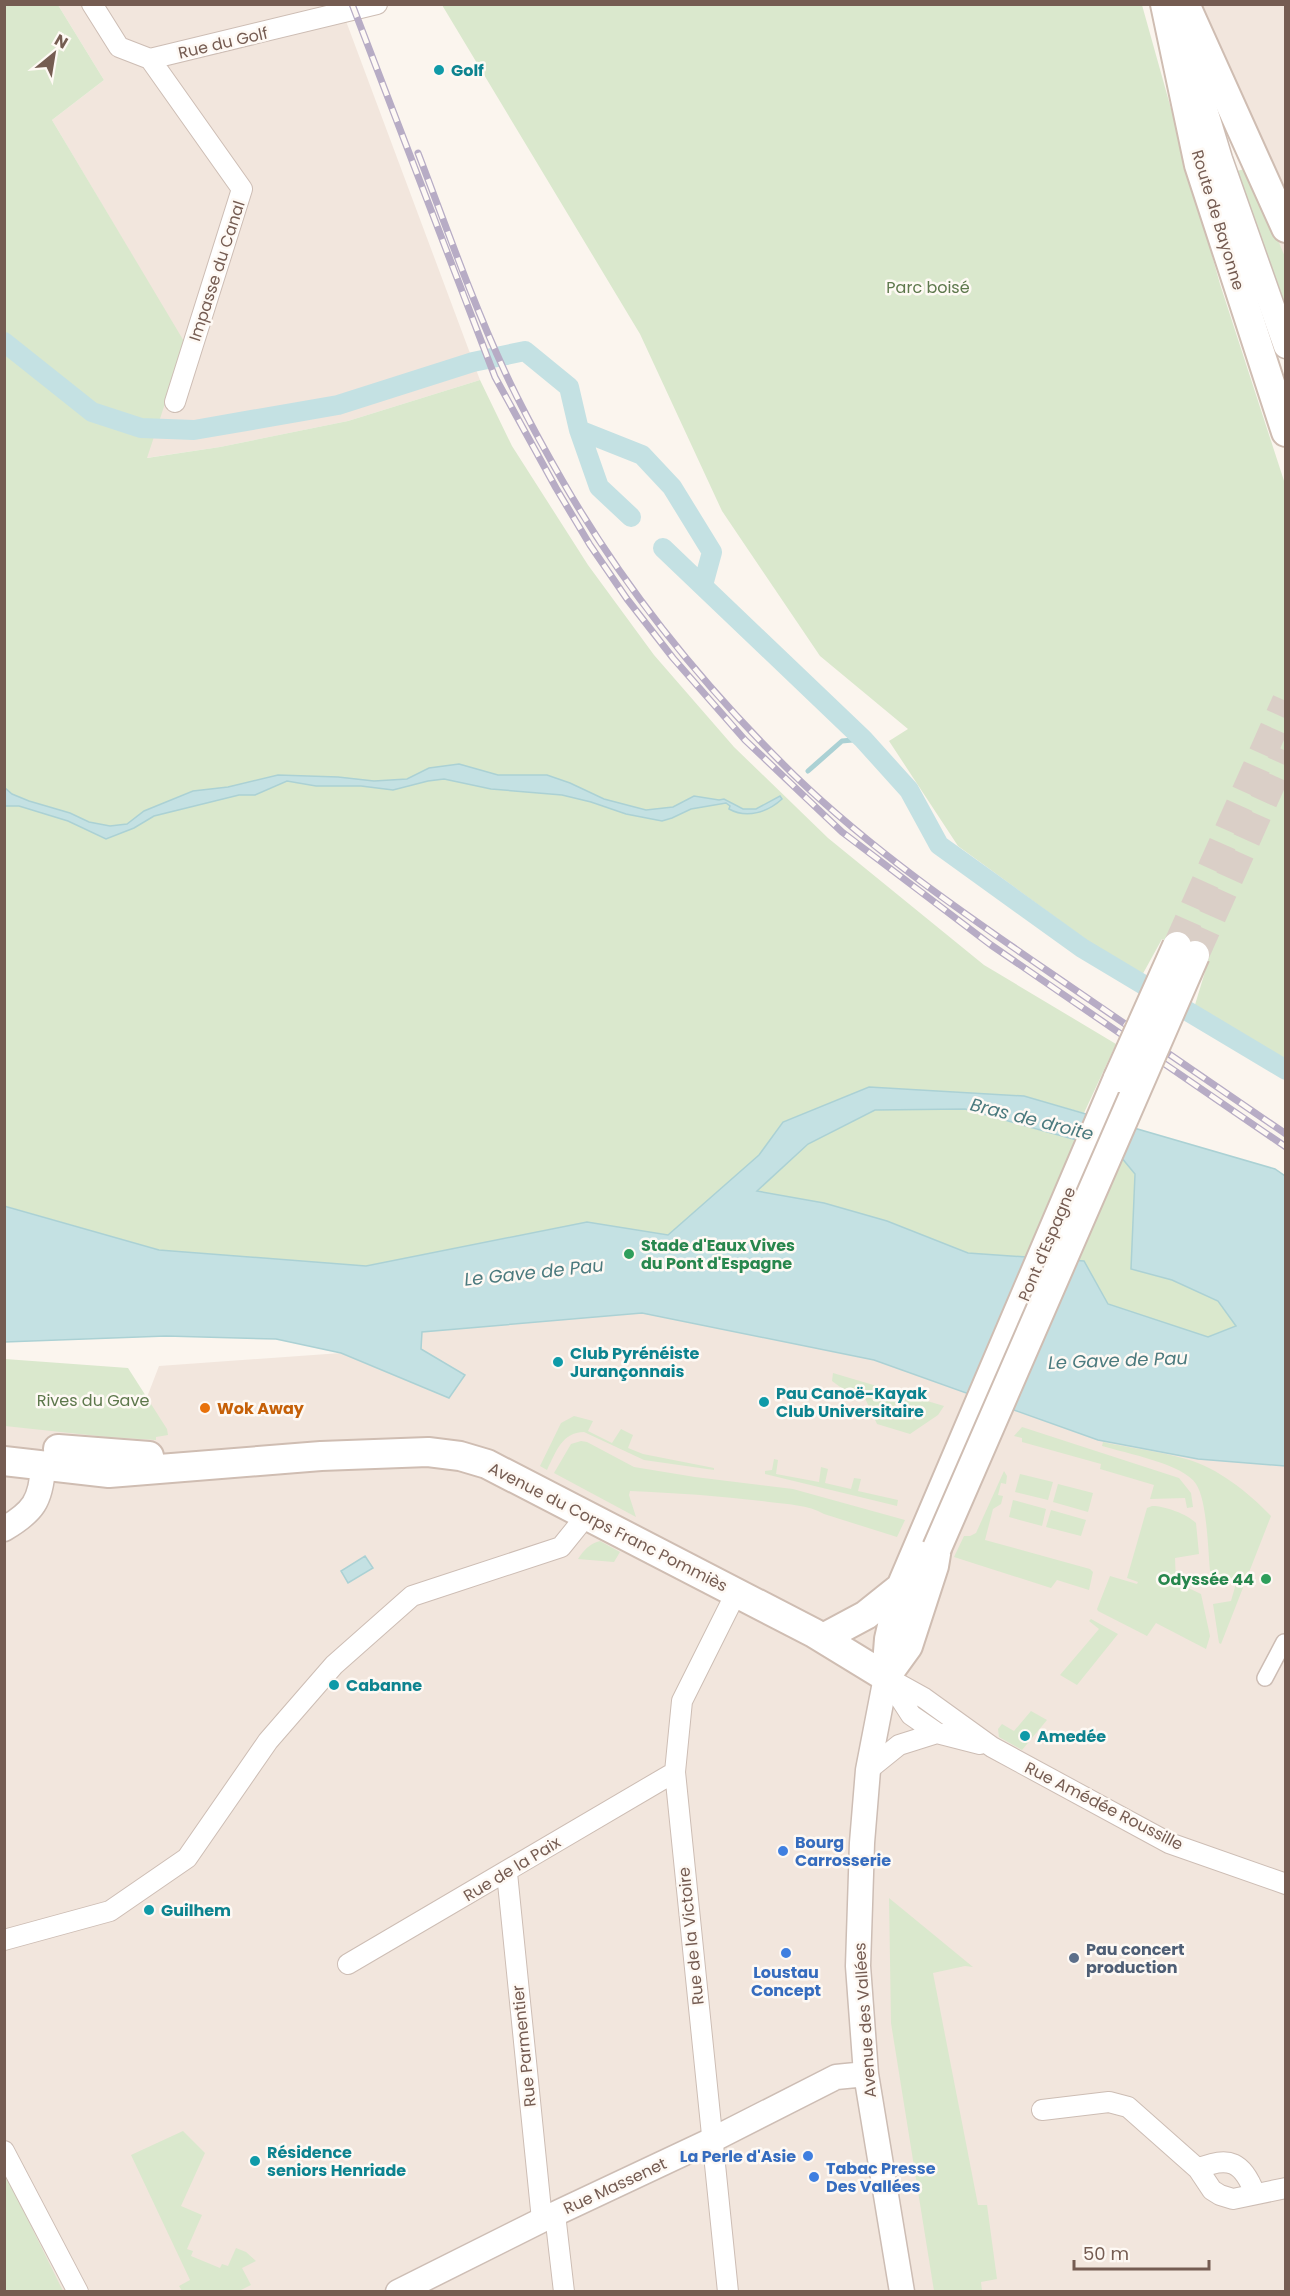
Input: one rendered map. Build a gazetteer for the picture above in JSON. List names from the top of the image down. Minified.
{"streets":{"main road":["Route de Bayonne","Pont d'Espagne","Avenue du Corps Franc Pommiès","Avenue des Vallées"],"street":["Rue du Golf","Impasse du Canal","Rue Amédée Roussille","Rue de la Paix","Rue de la Victoire","Rue Parmentier","Rue Massenet"]},"crossings":[["Rue du Golf","Impasse du Canal"],["Pont d'Espagne","Avenue des Vallées"],["Avenue du Corps Franc Pommiès","Rue Amédée Roussille"],["Avenue du Corps Franc Pommiès","Rue de la Victoire"],["Avenue du Corps Franc Pommiès","Avenue des Vallées"],["Rue Amédée Roussille","Avenue des Vallées"],["Rue de la Paix","Rue de la Victoire"],["Rue de la Paix","Rue Parmentier"],["Rue de la Victoire","Rue Massenet"],["Avenue des Vallées","Rue Massenet"],["Rue Parmentier","Rue Massenet"]],"water":["Bras de droite","Le Gave de Pau"],"parks":["Parc boisé","Rives du Gave"],"places":["Golf","Stade d'Eaux Vives du Pont d'Espagne","Club Pyrénéiste Jurançonnais","Pau Canoë-Kayak Club Universitaire","Wok Away","Odyssée 44","Cabanne","Amedée","Bourg Carrosserie","Guilhem","Loustau Concept","Pau concert production","La Perle d'Asie","Résidence seniors Henriade","Tabac Presse Des Vallées"],"scale_bar":"50 m","north":"top right"}
